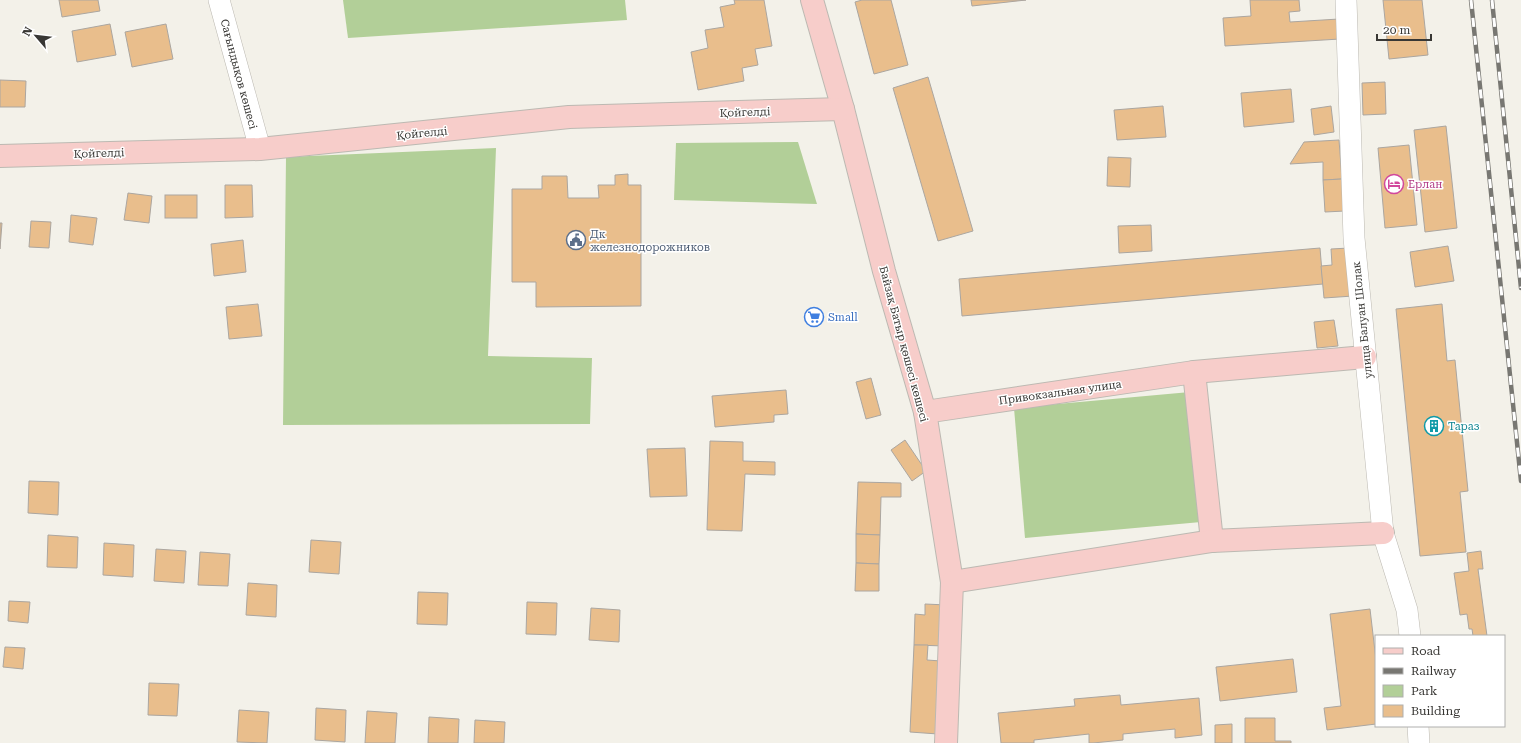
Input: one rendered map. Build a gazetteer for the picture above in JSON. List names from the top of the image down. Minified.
{"streets":{"street":["Сағындықов көшесі","Қойгелді","улица Балуан Шолак","Байзақ Батыр қөшесі көшесі","Привокзальная улица"]},"crossings":[["Сағындықов көшесі","Қойгелді"],["Қойгелді","Байзақ Батыр қөшесі көшесі"],["улица Балуан Шолак","Привокзальная улица"],["Байзақ Батыр қөшесі көшесі","Привокзальная улица"]],"places":{"hotel":["Ерлан"],"public building":["Дк железнодорожников"],"supermarket":["Small"],"building":["Тараз"]},"legend":["Road","Railway","Park","Building"],"scale_bar":"20 m","north":"top left"}
